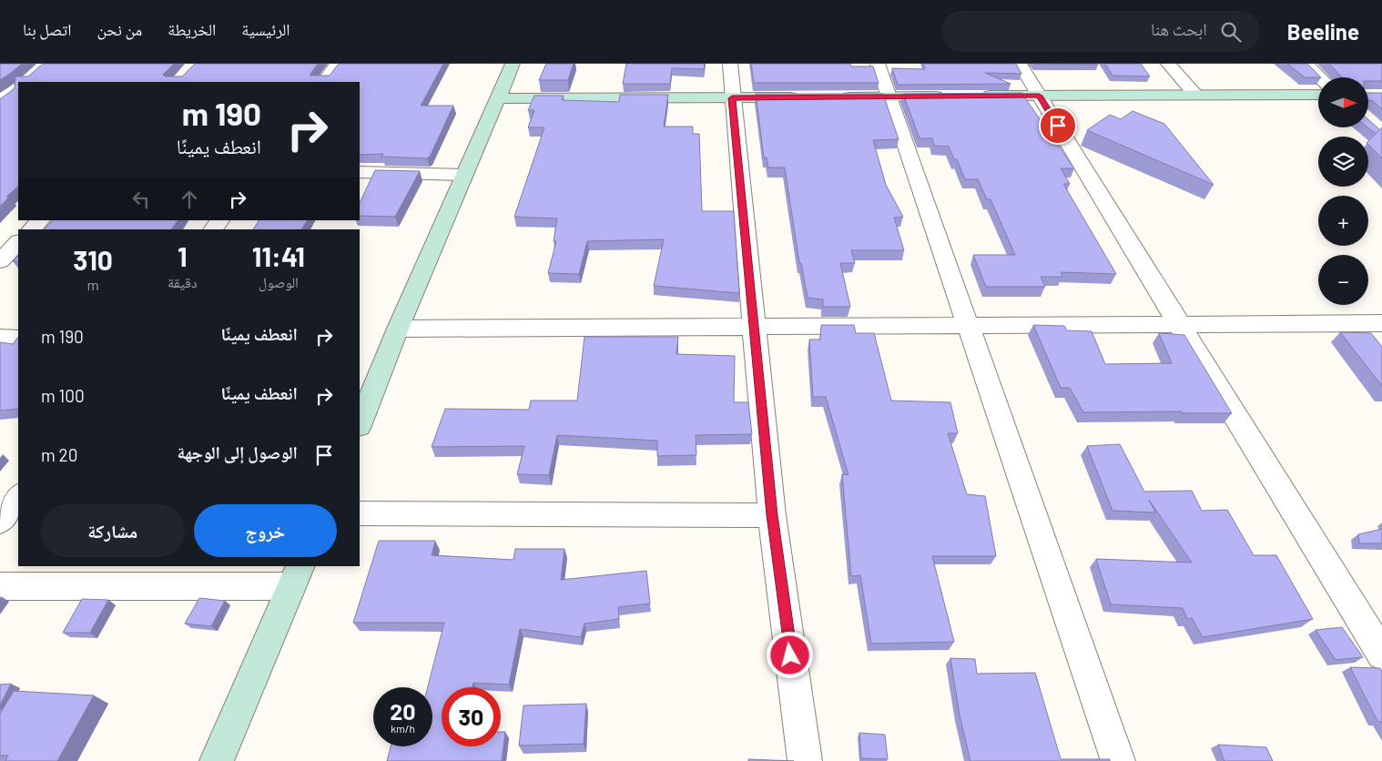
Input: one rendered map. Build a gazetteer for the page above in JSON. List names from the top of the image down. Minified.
{"north":"right","page":{"header":"Beeline","search":"ابحث هنا","nav":["الرئيسية","الخريطة","من نحن","اتصل بنا"],"map_buttons":["+","−"],"turn":["190 m","انعطف يمينًا"],"eta":["11:41","الوصول","1","دقيقة","310","m"],"list":[{"name":"انعطف يمينًا","value":"190 m"},{"name":"انعطف يمينًا","value":"100 m"},{"name":"الوصول إلى الوجهة","value":"20 m"}],"buttons":["خروج","مشاركة"],"speed":"20 km/h","limit":"30"}}
